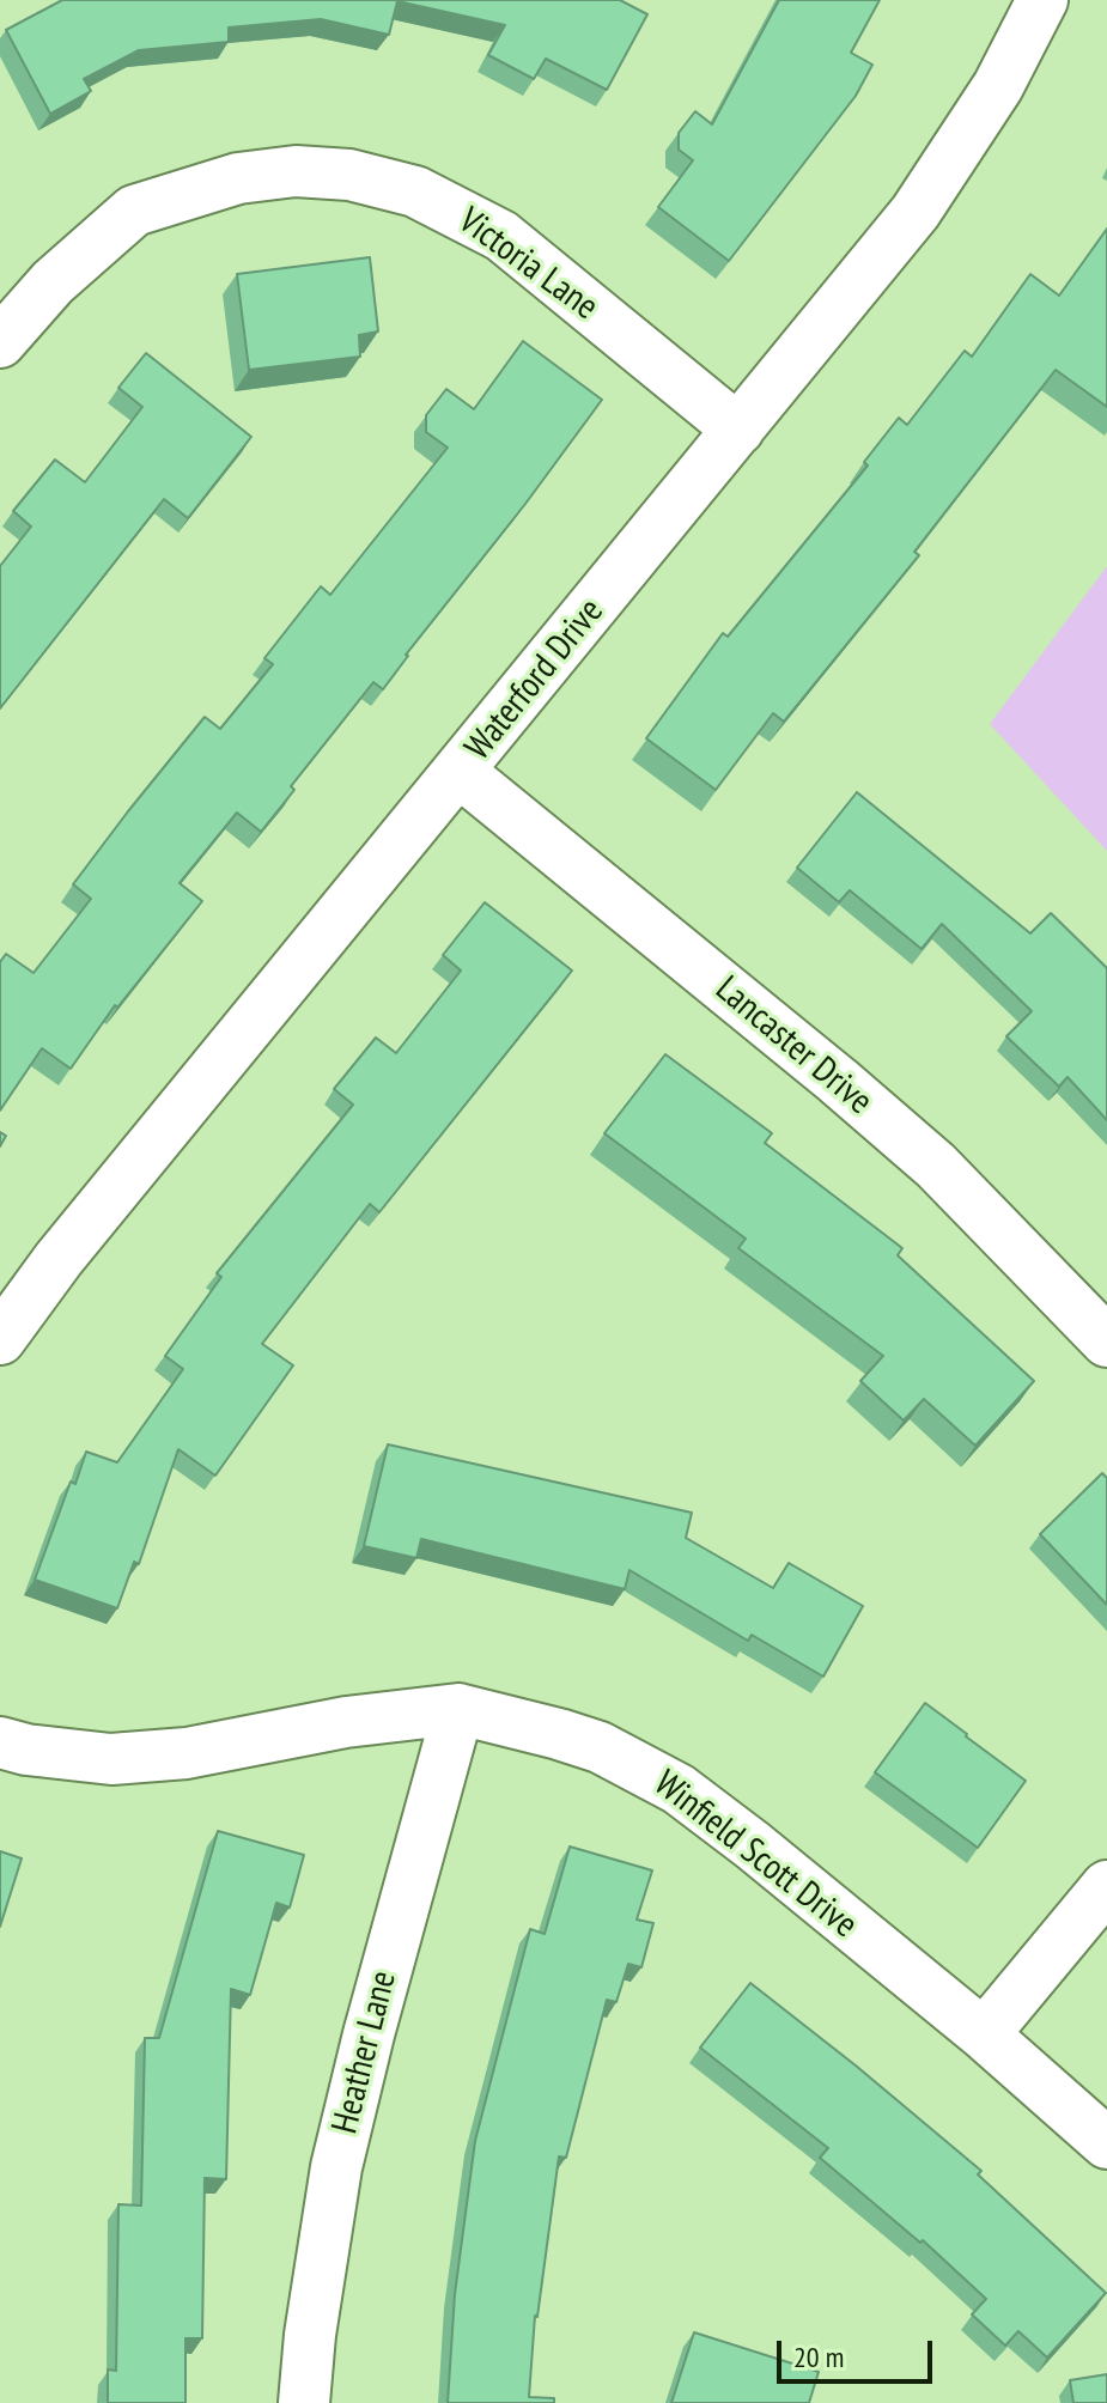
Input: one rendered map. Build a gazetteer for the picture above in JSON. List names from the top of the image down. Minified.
{"streets":{"street":["Victoria Lane","Waterford Drive","Lancaster Drive","Winfield Scott Drive","Heather Lane"]},"crossings":[["Victoria Lane","Waterford Drive"],["Waterford Drive","Lancaster Drive"],["Winfield Scott Drive","Heather Lane"]],"scale_bar":"20 m"}
